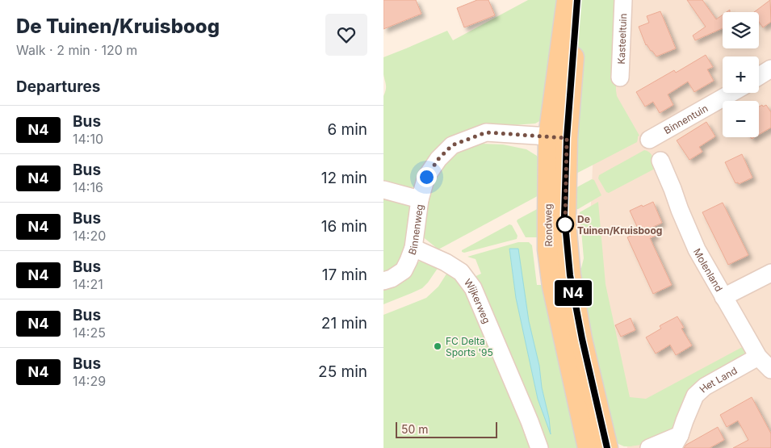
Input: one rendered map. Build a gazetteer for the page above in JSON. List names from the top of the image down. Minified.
{"streets":{"main road":["Rondweg"],"street":["Kasteeltuin","Binnentuin","Binnenweg","Molenland","Wijkerweg","Het Land"]},"crossings":[["Rondweg","Binnenweg"],["Binnenweg","Wijkerweg"],["Molenland","Het Land"]],"places":["De Tuinen/Kruisboog","FC Delta Sports '95"],"lines":["bus line N4"],"scale_bar":"50 m","page":{"heading":[["De Tuinen/Kruisboog","Walk · 2 min · 120 m"],"Departures"],"on_map":"N4","map_buttons":["+","−"],"list":[{"mark":"N4","name":"Bus","note":"14:10","value":"6 min"},{"mark":"N4","name":"Bus","note":"14:16","value":"12 min"},{"mark":"N4","name":"Bus","note":"14:20","value":"16 min"},{"mark":"N4","name":"Bus","note":"14:21","value":"17 min"},{"mark":"N4","name":"Bus","note":"14:25","value":"21 min"},{"mark":"N4","name":"Bus","note":"14:29","value":"25 min"}],"scale":"50 m"}}
